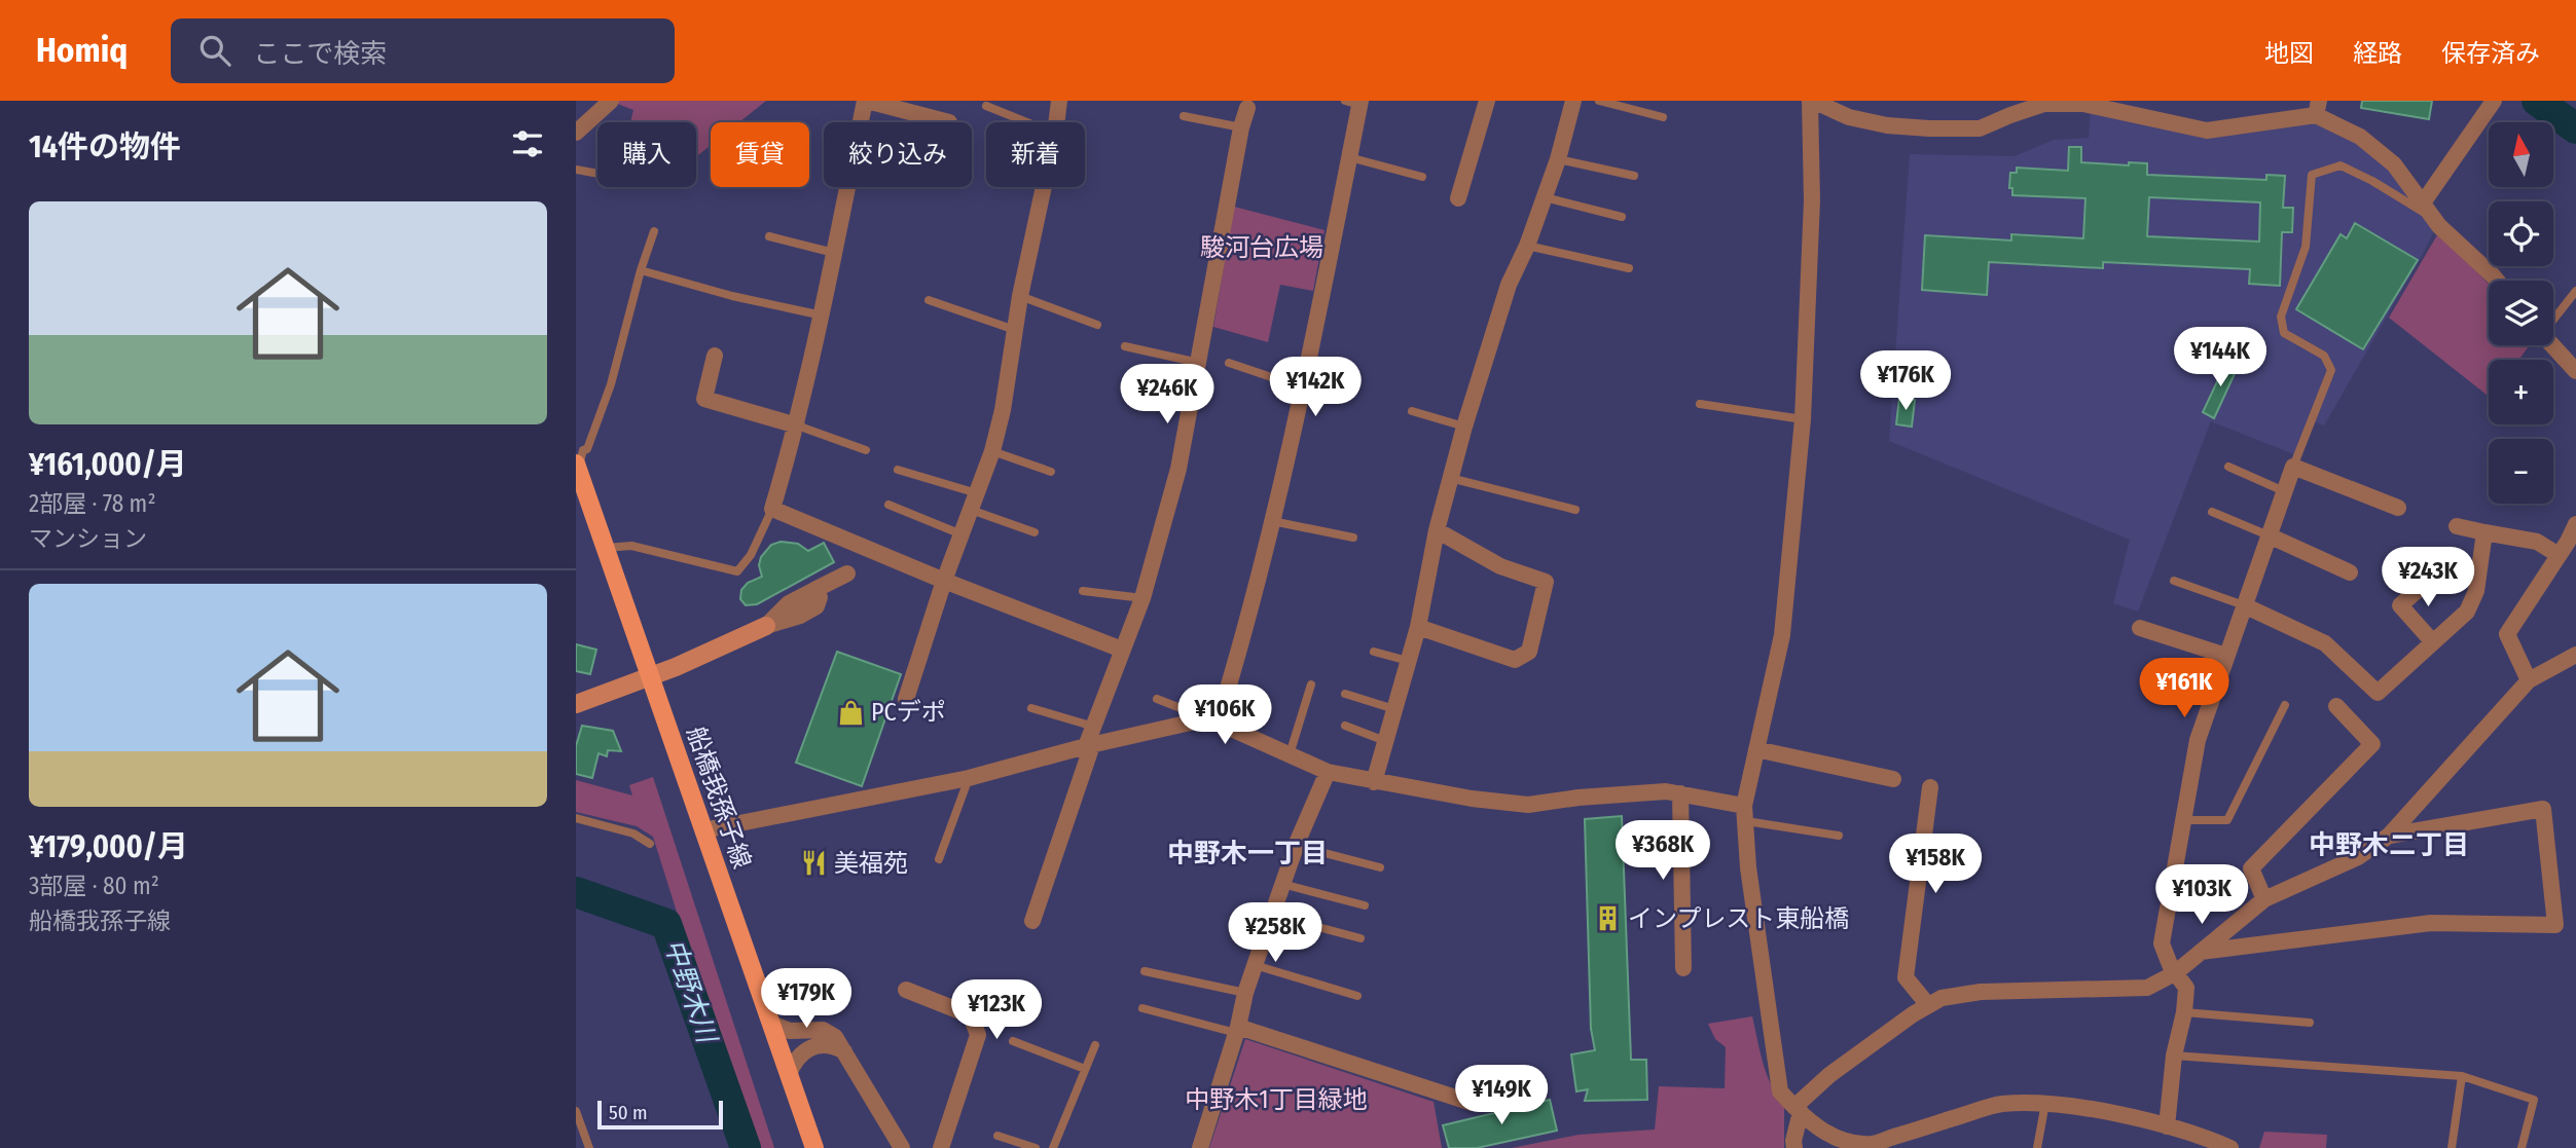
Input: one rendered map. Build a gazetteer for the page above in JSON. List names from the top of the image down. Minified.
{"streets":{"main road":["船橋我孫子線"]},"districts":["中野木二丁目","中野木一丁目"],"water":["中野木川"],"parks":["駿河台広場","中野木1丁目緑地"],"places":{"shop":["PCデポ"],"restaurant":["美福苑"],"building":["インプレスト東船橋"]},"scale_bar":"50 m","north":"top","page":{"header":"Homiq","search":"ここで検索","nav":["地図","経路","保存済み"],"heading":"14件の物件","map_buttons":["+","−"],"chip":["購入","賃貸","絞り込み","新着"],"list":[{"name":"¥161,000/月","note":"2部屋 · 78 m² · マンション"},{"name":"¥179,000/月","note":"3部屋 · 80 m² · 船橋我孫子線"}],"price":["¥144K","¥176K","¥142K","¥246K","¥243K","¥161K","¥106K","¥368K","¥158K","¥103K","¥258K","¥179K","¥123K","¥149K"],"scale":"50 m"}}
